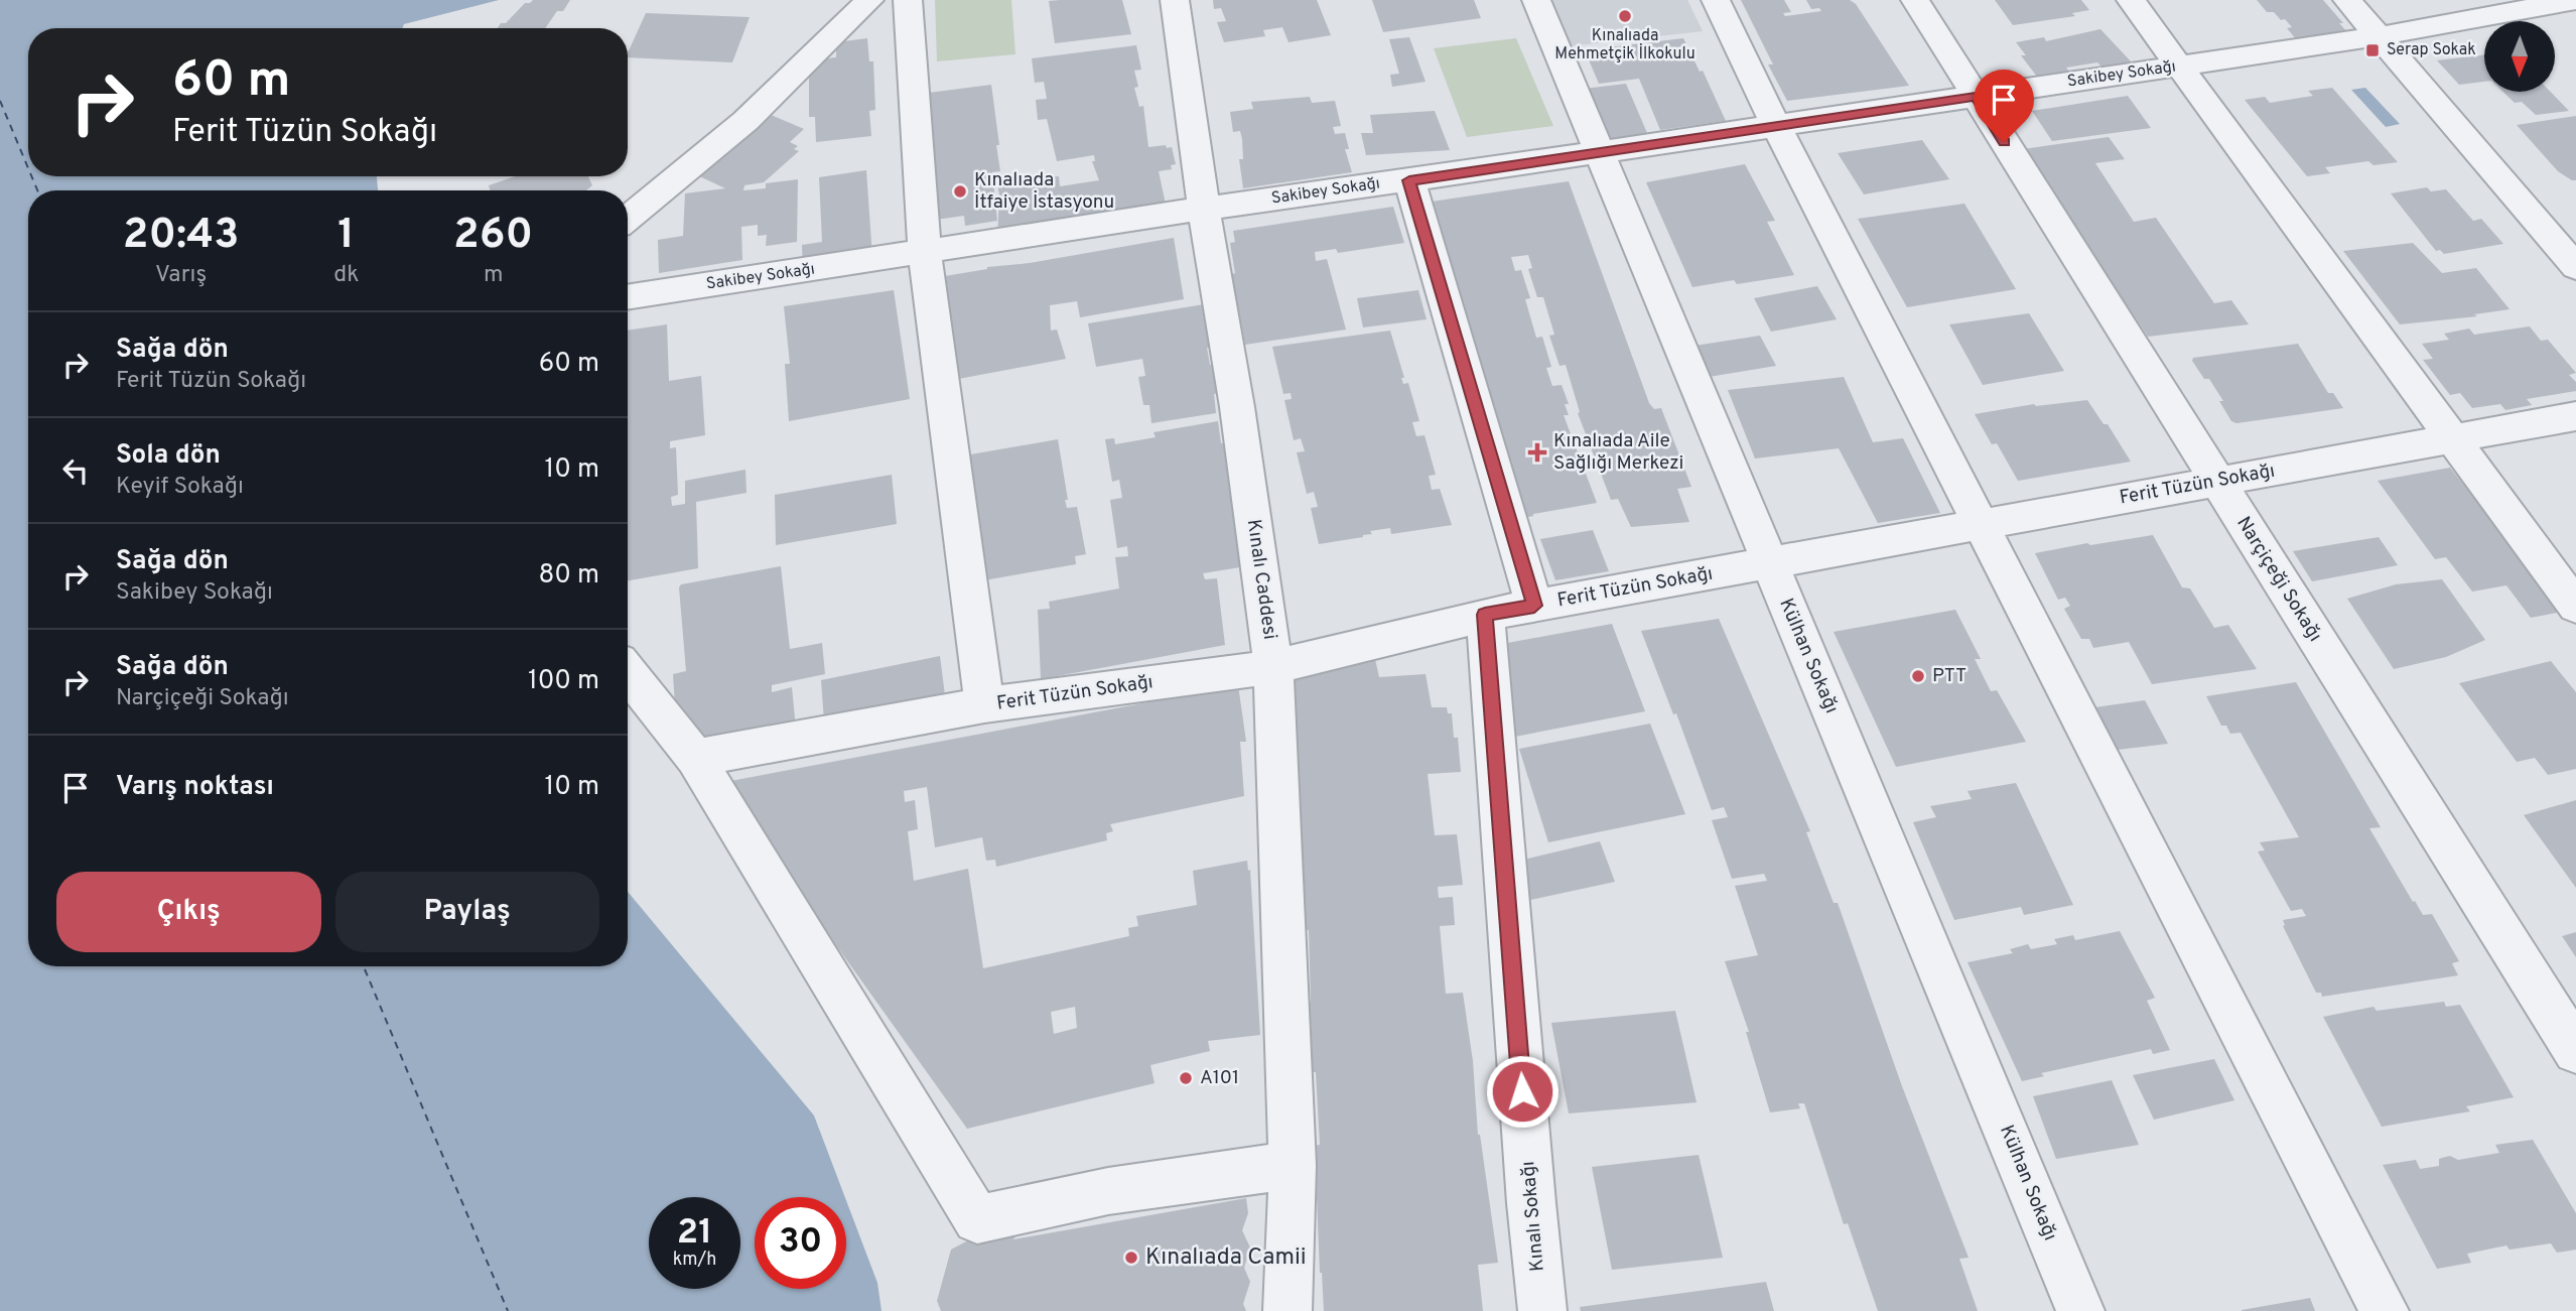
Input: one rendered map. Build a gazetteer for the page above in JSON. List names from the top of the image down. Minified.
{"streets":{"street":["Sakibey Sokağı","Ferit Tüzün Sokağı","Kınalı Caddesi","Narçiçeği Sokağı","Külhan Sokağı","Kınalı Sokağı"]},"crossings":[["Sakibey Sokağı","Kınalı Caddesi"],["Sakibey Sokağı","Narçiçeği Sokağı"],["Sakibey Sokağı","Külhan Sokağı"],["Ferit Tüzün Sokağı","Kınalı Caddesi"],["Ferit Tüzün Sokağı","Narçiçeği Sokağı"],["Ferit Tüzün Sokağı","Külhan Sokağı"],["Ferit Tüzün Sokağı","Kınalı Sokağı"]],"places":{"other":["Kınalıada Mehmetçik İlkokulu","Kınalıada İtfaiye İstasyonu","PTT","A101","Kınalıada Camii"],"transit":["Serap Sokak"],"health":["Kınalıada Aile Sağlığı Merkezi"]},"north":"bottom","page":{"turn":["60 m","Ferit Tüzün Sokağı"],"eta":["20:43","Varış","1","dk","260","m"],"list":[{"name":"Sağa dön","note":"Ferit Tüzün Sokağı","value":"60 m"},{"name":"Sola dön","note":"Keyif Sokağı","value":"10 m"},{"name":"Sağa dön","note":"Sakibey Sokağı","value":"80 m"},{"name":"Sağa dön","note":"Narçiçeği Sokağı","value":"100 m"},{"name":"Varış noktası","value":"10 m"}],"buttons":["Çıkış","Paylaş"],"speed":"21 km/h","limit":"30"}}
